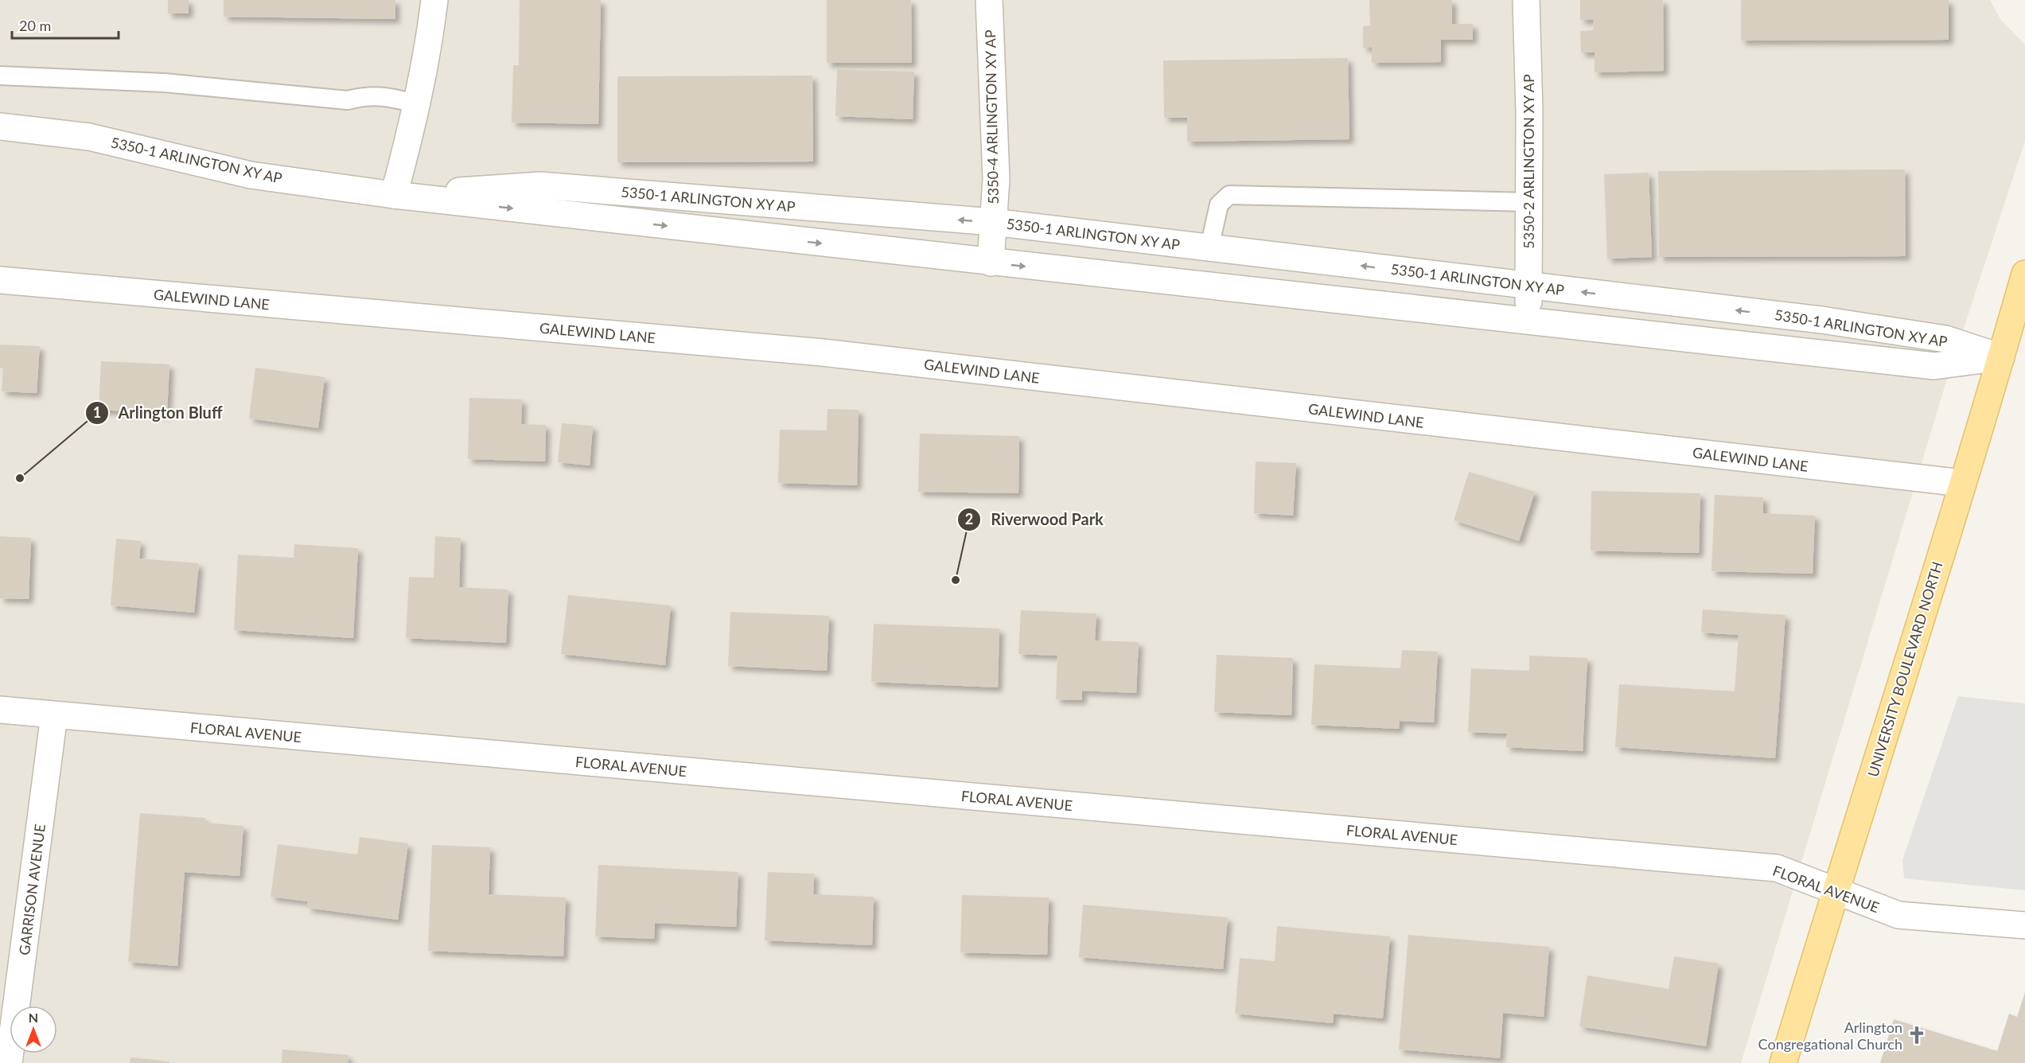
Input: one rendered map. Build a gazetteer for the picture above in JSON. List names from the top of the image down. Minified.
{"streets":{"main road":["UNIVERSITY BOULEVARD NORTH"],"street":["5350-4 ARLINGTON XY AP","5350-1 ARLINGTON XY AP","5350-2 ARLINGTON XY AP","GALEWIND LANE","FLORAL AVENUE","GARRISON AVENUE"]},"crossings":[["5350-4 ARLINGTON XY AP","5350-1 ARLINGTON XY AP"],["5350-1 ARLINGTON XY AP","5350-2 ARLINGTON XY AP"],["5350-1 ARLINGTON XY AP","UNIVERSITY BOULEVARD NORTH"],["GALEWIND LANE","UNIVERSITY BOULEVARD NORTH"],["UNIVERSITY BOULEVARD NORTH","FLORAL AVENUE"],["FLORAL AVENUE","GARRISON AVENUE"]],"places":{"other":["Arlington Bluff","Riverwood Park"],"church":["Arlington Congregational Church"]},"scale_bar":"20 m","north":"top"}
